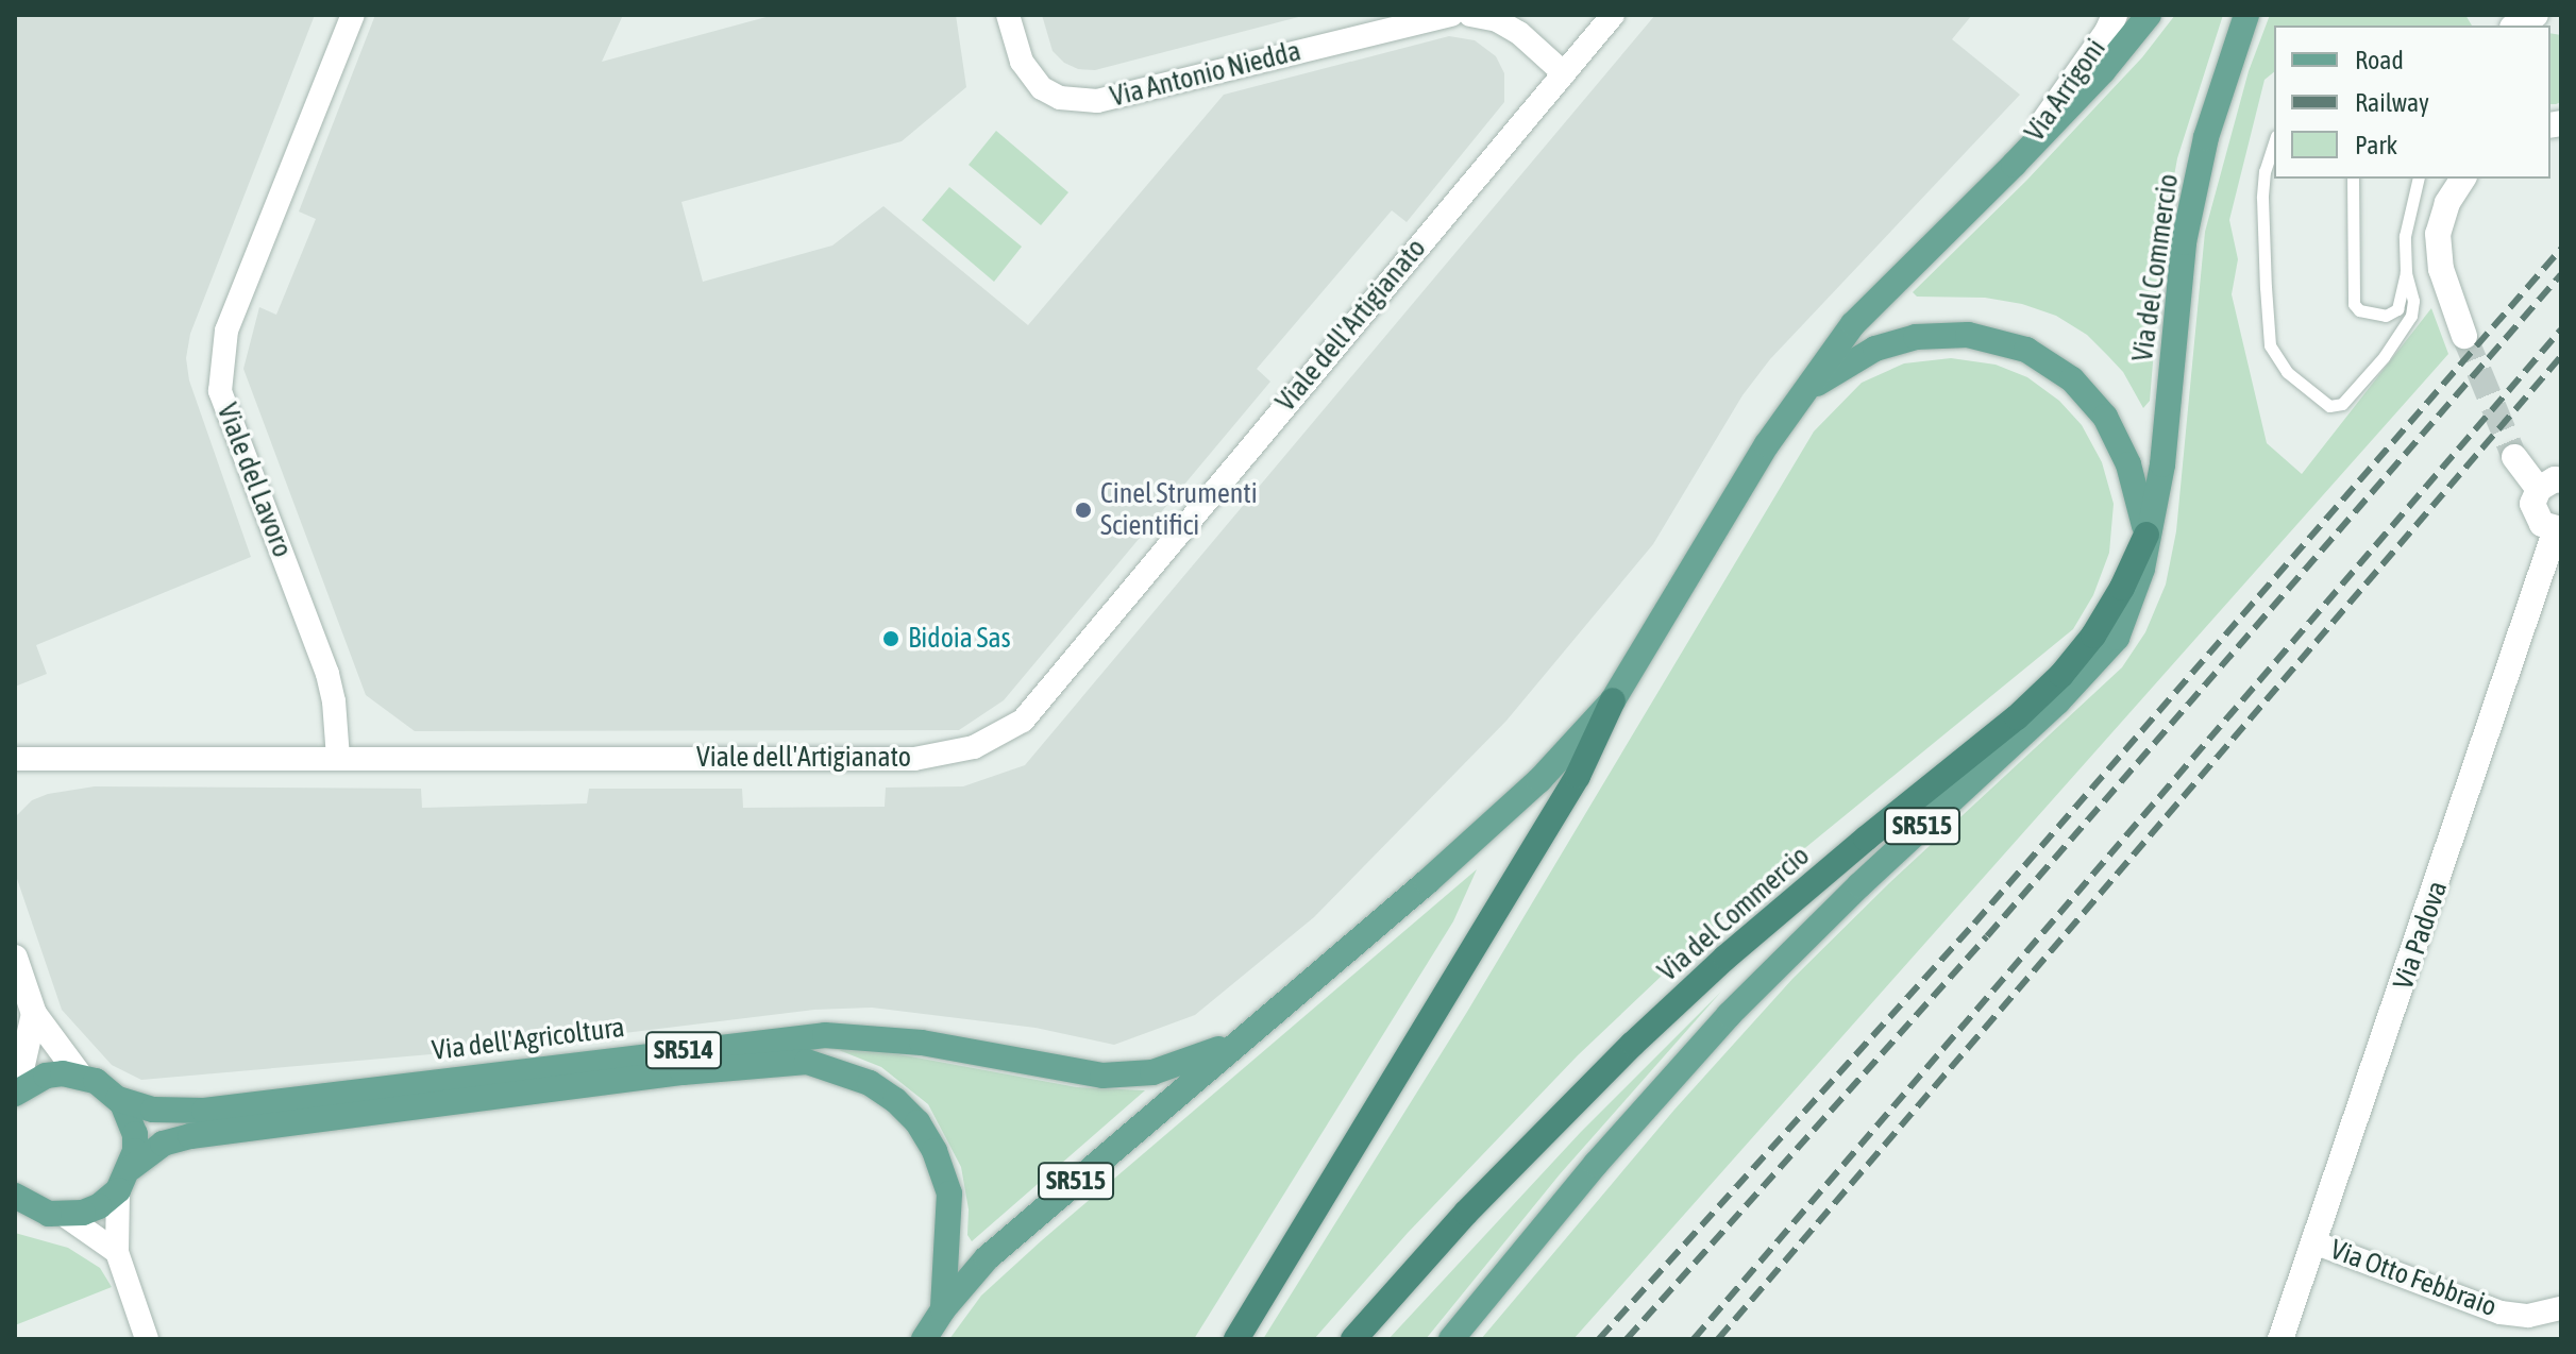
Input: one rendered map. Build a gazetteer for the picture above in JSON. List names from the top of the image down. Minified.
{"streets":{"highway":["Via del Commercio"],"main road":["SR515","Via dell'Agricoltura","SR514"],"street":["Via Antonio Niedda","Via Arrigoni","Viale dell'Artigianato","Viale del Lavoro","Via Padova","Via Otto Febbraio"]},"crossings":[["Via Arrigoni","Via del Commercio"],["Via del Commercio","SR515"],["Via del Commercio","Via dell'Agricoltura"],["Viale dell'Artigianato","Viale del Lavoro"],["Via Padova","Via Otto Febbraio"],["Via dell'Agricoltura","SR514"]],"places":["Cinel Strumenti Scientifici","Bidoia Sas"],"legend":["Road","Railway","Park"]}
